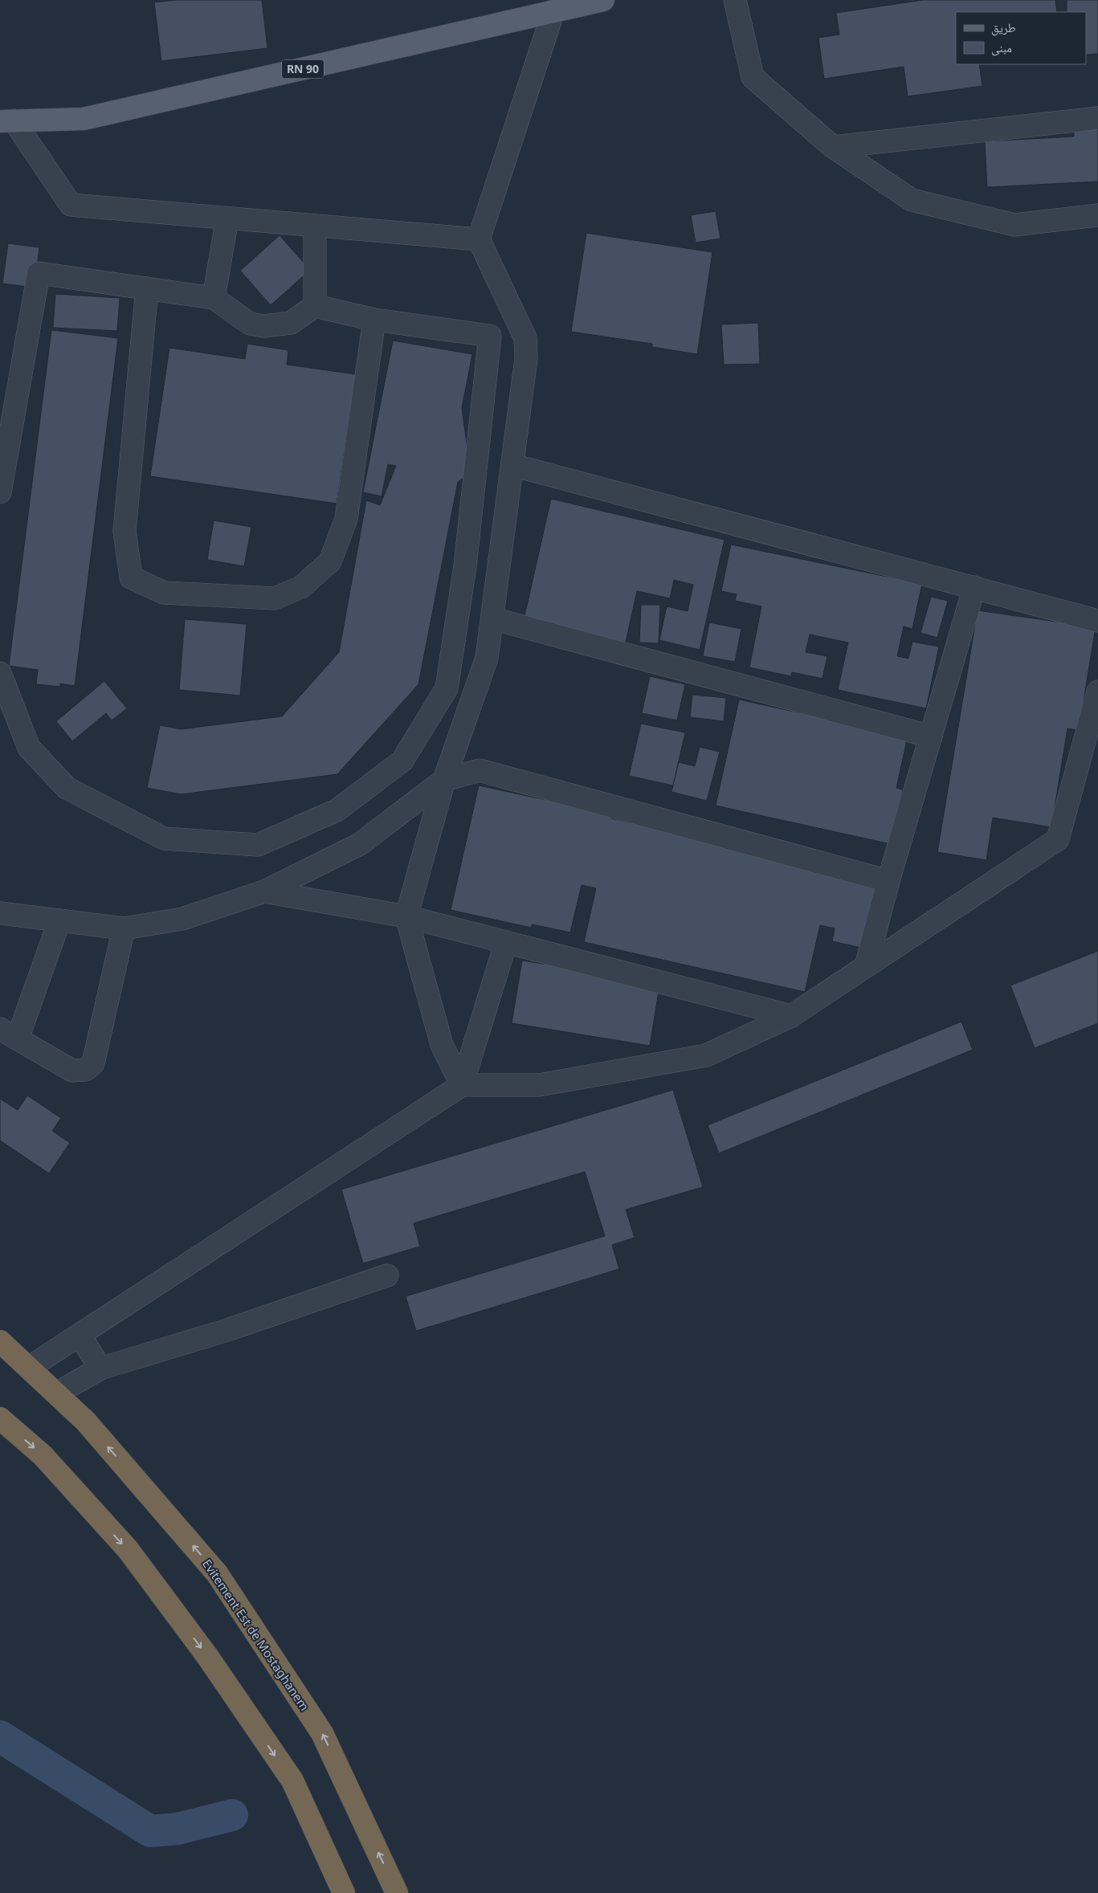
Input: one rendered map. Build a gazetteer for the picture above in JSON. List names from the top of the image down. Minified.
{"streets":{"highway":["Evitement Est de Mostaghanem"],"main road":["RN 90"]},"legend":["طريق","مبنى"]}
